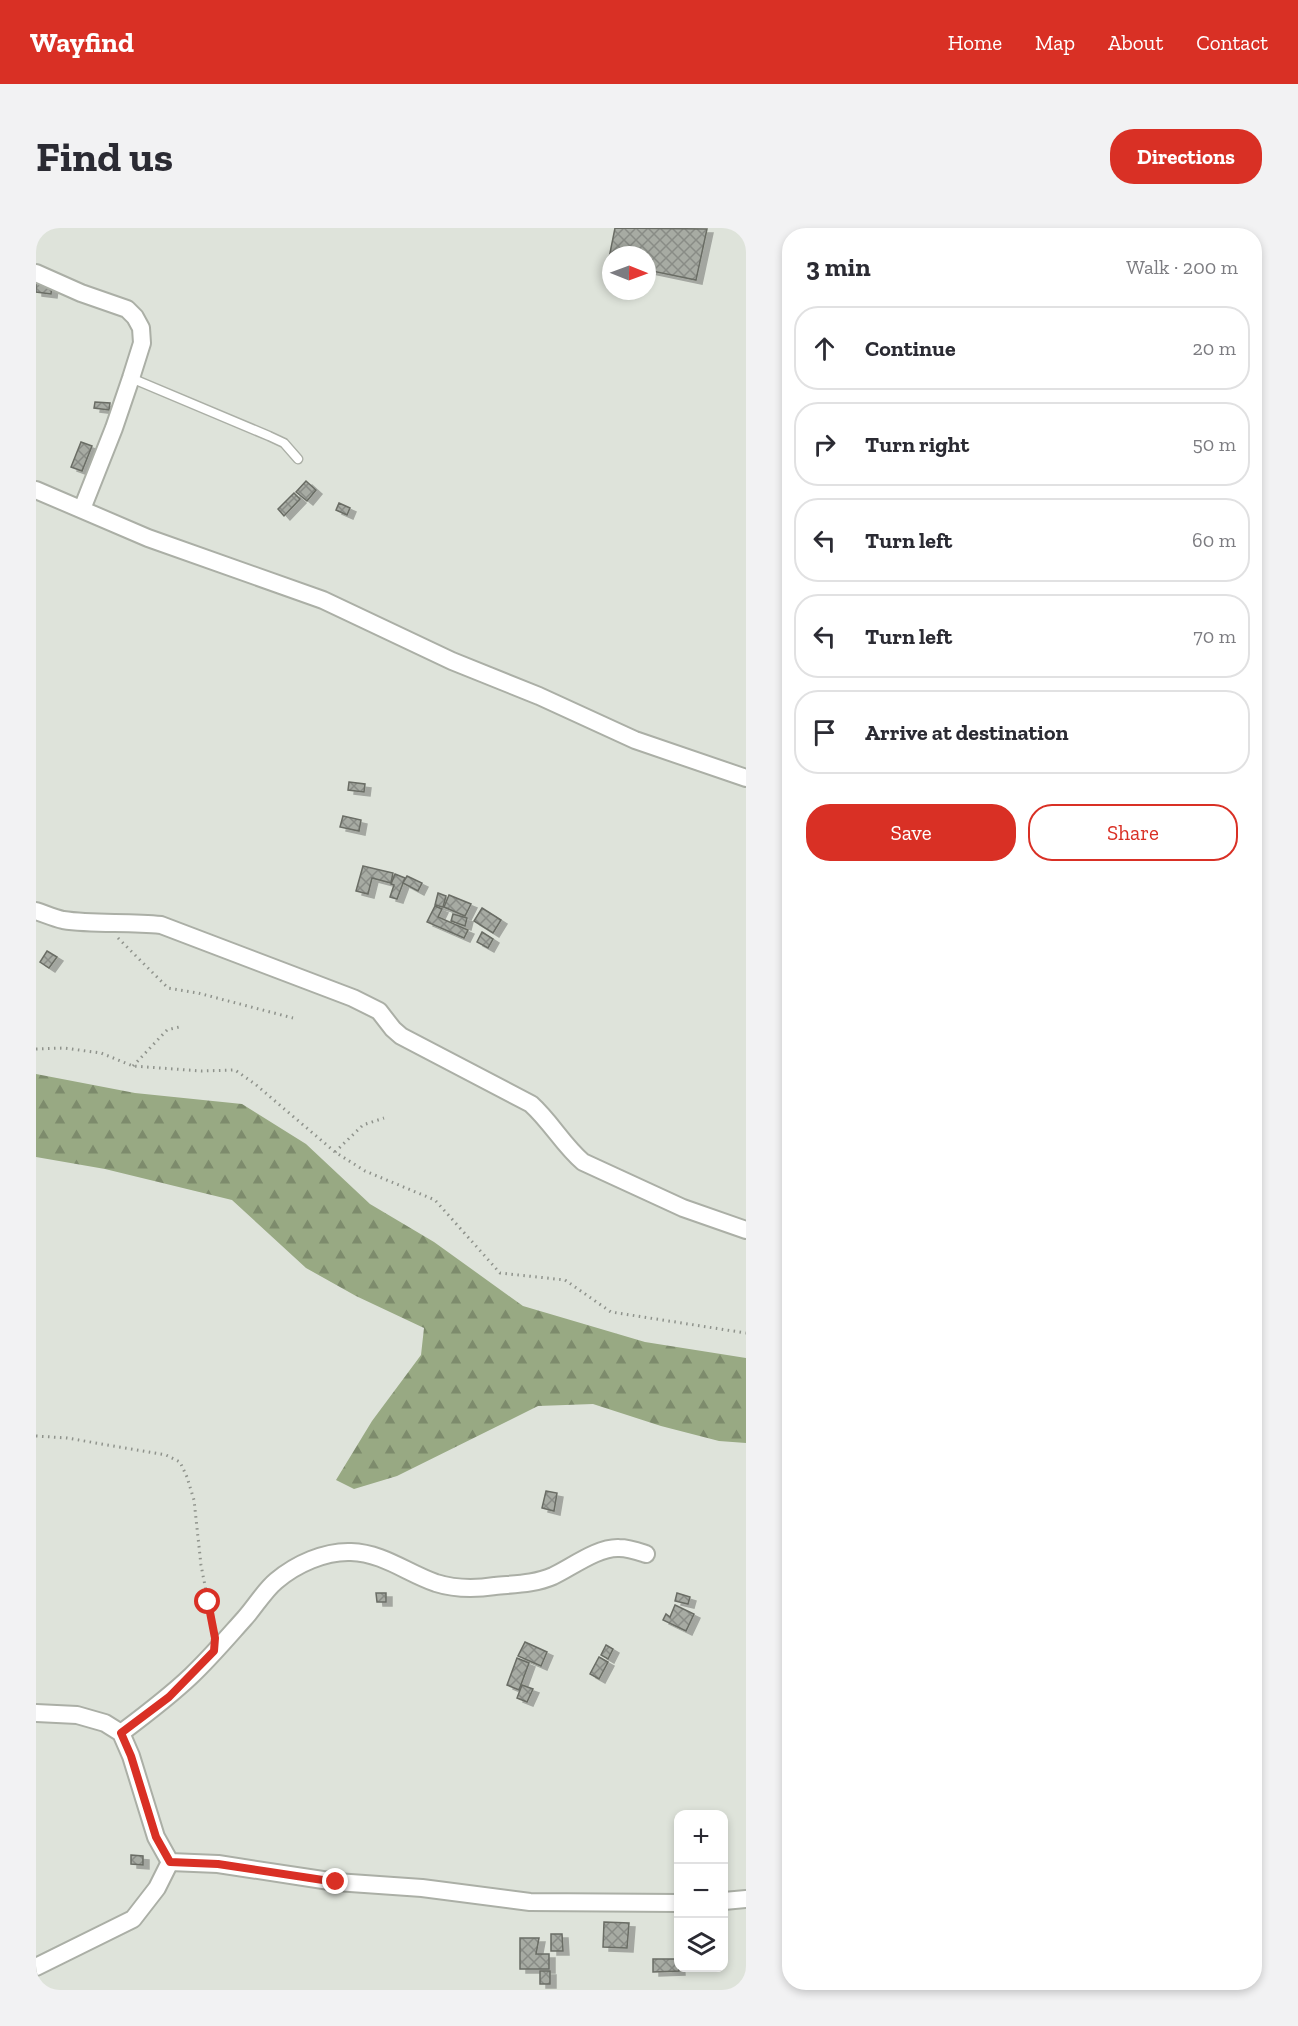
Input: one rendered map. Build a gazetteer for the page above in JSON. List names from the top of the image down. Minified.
{"north":"right","page":{"header":"Wayfind","nav":["Home","Map","About","Contact"],"buttons":["Directions",["Save","Share"]],"title":"Find us","heading":["3 min","Walk · 200 m"],"list":[["Continue","20 m"],["Turn right","50 m"],["Turn left","60 m"],["Turn left","70 m"],"Arrive at destination"],"map_buttons":["+","−"]}}
